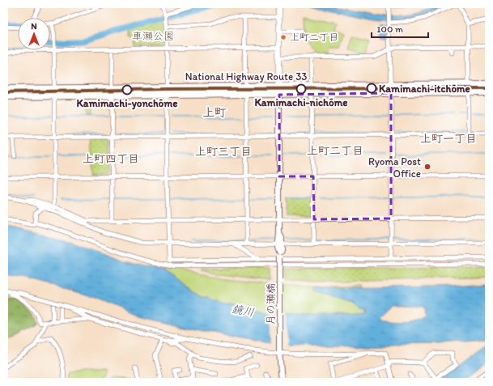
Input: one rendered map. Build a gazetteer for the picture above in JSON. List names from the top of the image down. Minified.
{"streets":{"highway":["National Highway Route 33"],"street":["月の瀬橋"]},"districts":["上町","上町一丁目","上町二丁目","上町三丁目","上町四丁目"],"water":["鏡川"],"parks":["車瀬公園"],"places":["上町二丁目","Kamimachi-itchōme","Kamimachi-nichōme","Kamimachi-yonchōme","Ryoma Post Office"],"scale_bar":"100 m","north":"top"}
